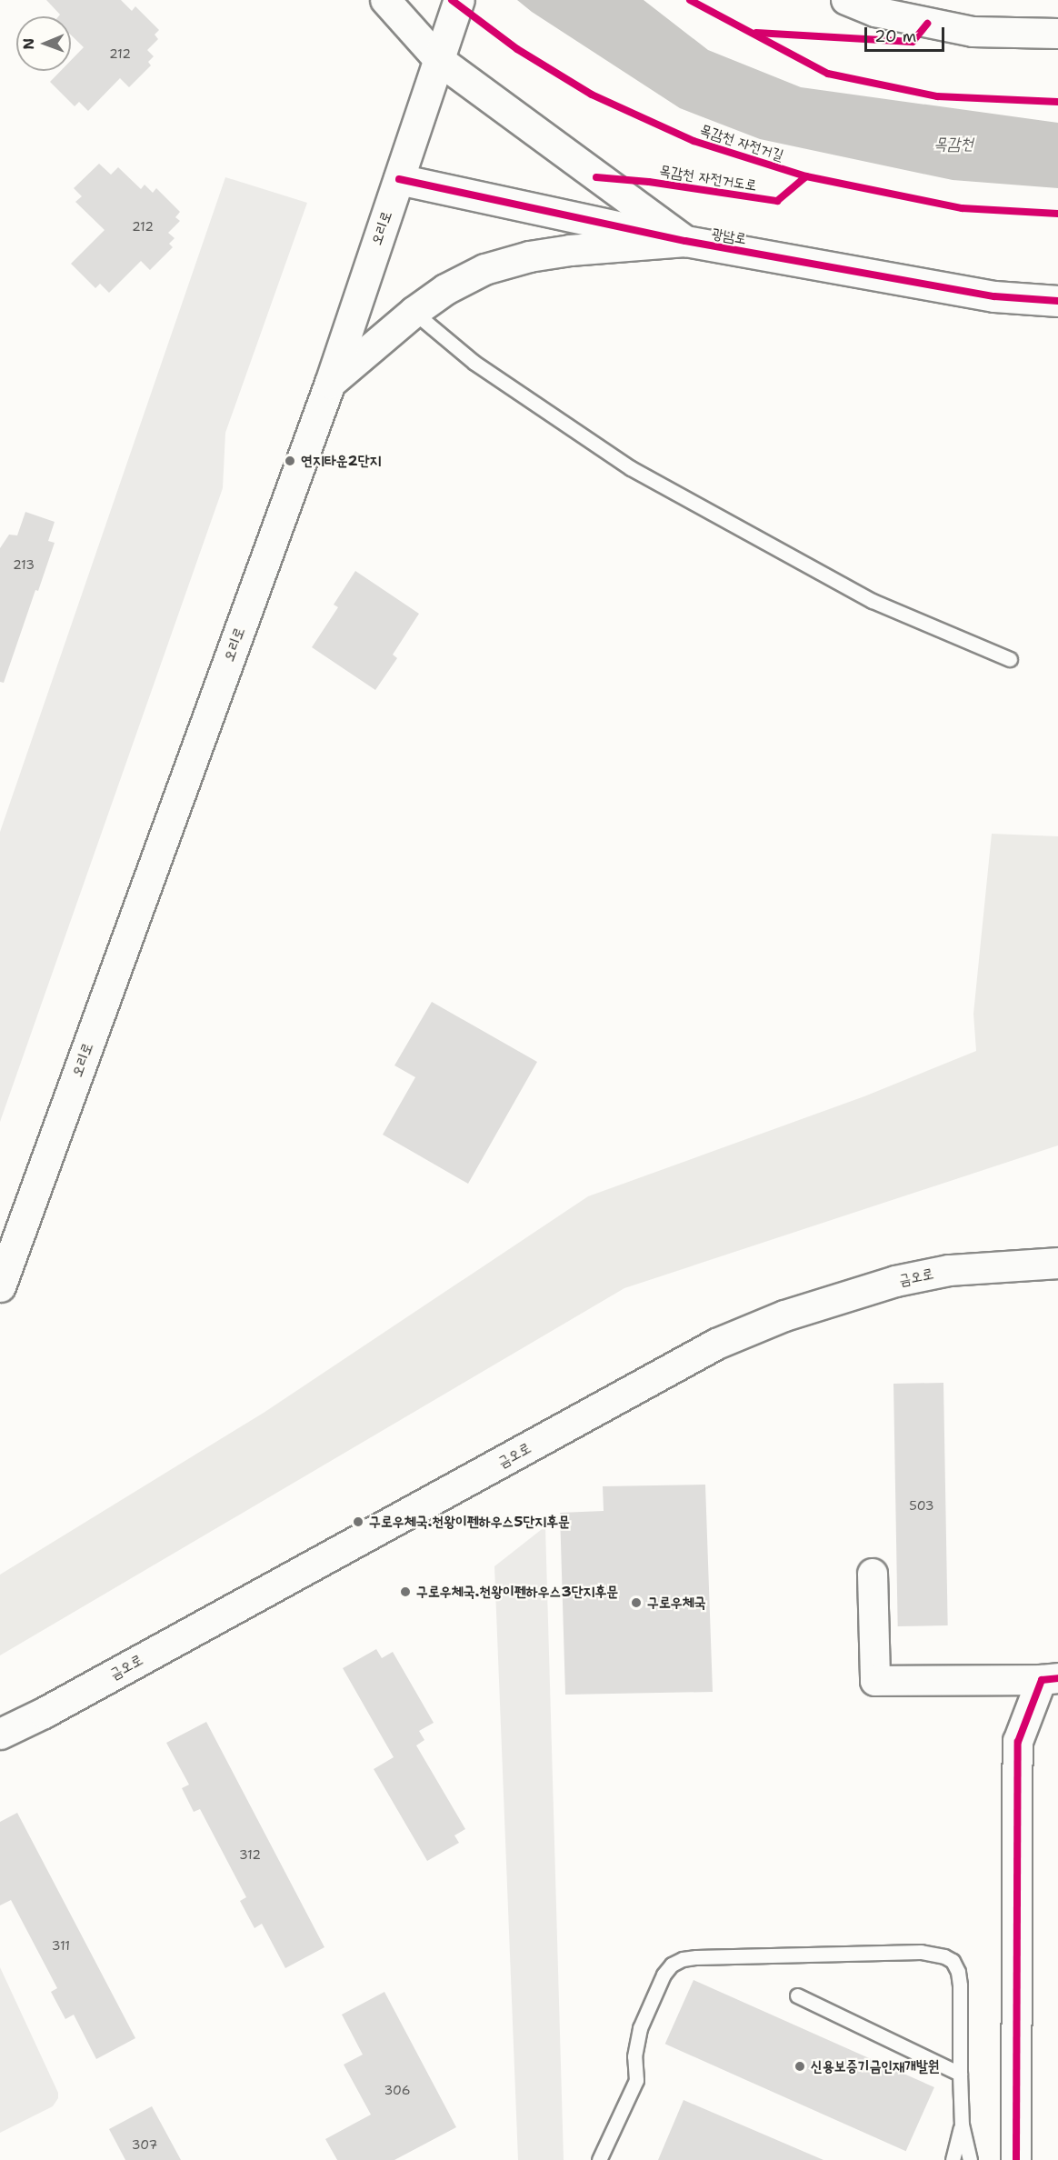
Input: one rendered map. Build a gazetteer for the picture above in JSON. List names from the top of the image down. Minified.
{"streets":{"main road":["오리로","광남로","금오로"],"cycle path":["목감천 자전거길","목감천 자전거도로"]},"crossings":[["오리로","광남로"]],"water":["목감천"],"places":["연지타운2단지","구로우체국.천왕이펜하우스5단지후문","구로우체국.천왕이펜하우스3단지후문","구로우체국","신용보증기금인재개발원"],"house_numbers":["212","212","213","503","312","311","306","307"],"scale_bar":"20 m","north":"left"}
